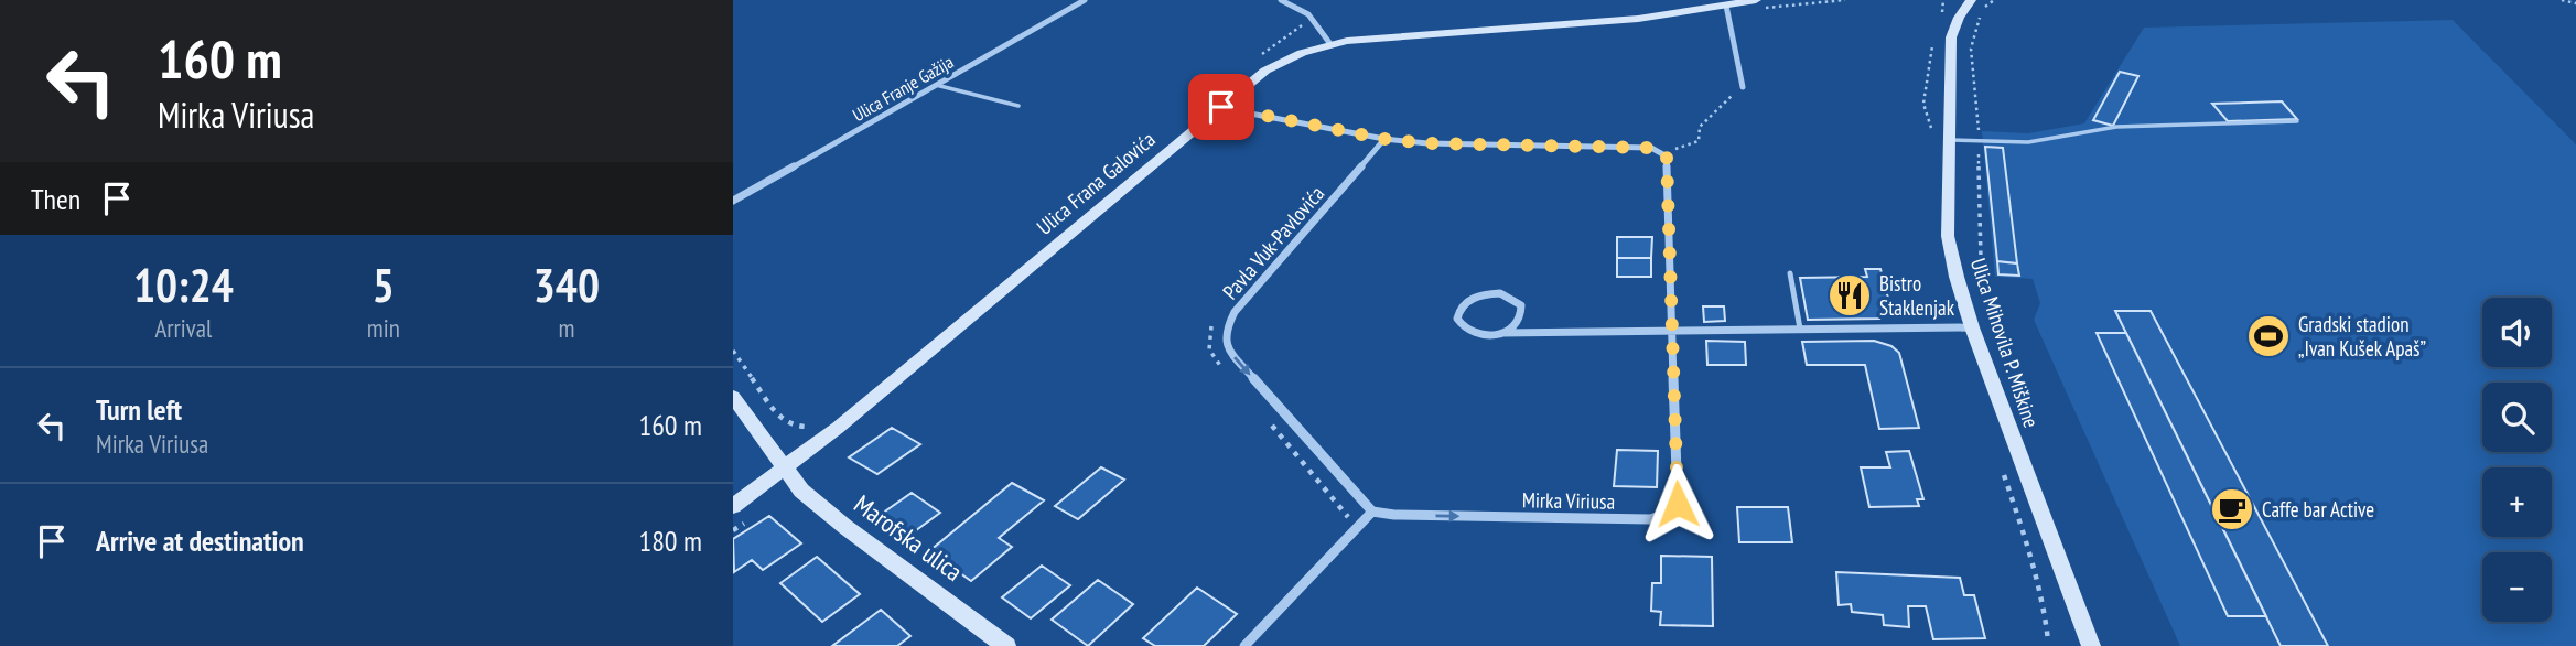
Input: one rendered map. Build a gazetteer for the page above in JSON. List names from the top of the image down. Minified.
{"streets":{"street":["Ulica Franje Gažija","Ulica Frana Galovića","Pavla Vuk-Pavlovića","Ulica Mihovila P. Miškine","Mirka Viriusa","Marofska ulica"]},"crossings":[["Ulica Frana Galovića","Mirka Viriusa"],["Ulica Frana Galovića","Marofska ulica"],["Pavla Vuk-Pavlovića","Mirka Viriusa"]],"places":{"restaurant":["Bistro Staklenjak"],"sports":["Gradski stadion „Ivan Kušek Apaš”"],"cafe":["Caffe bar Active"]},"page":{"turn":["160 m","Mirka Viriusa"],"then":"Then","eta":["10:24","Arrival","5","min","340","m"],"map_buttons":["+","−"],"list":[{"name":"Turn left","note":"Mirka Viriusa","value":"160 m"},{"name":"Arrive at destination","value":"180 m"}]}}
